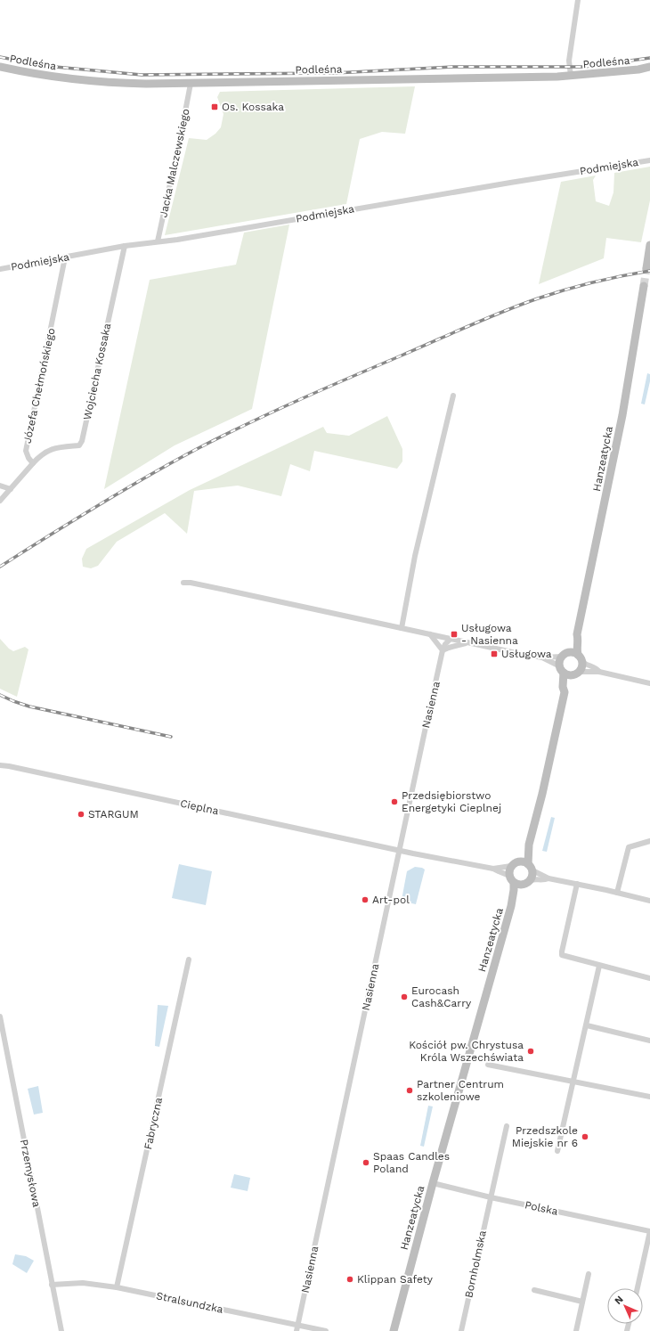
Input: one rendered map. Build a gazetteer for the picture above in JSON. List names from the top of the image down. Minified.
{"streets":{"street":["Podleśna","Jacka Malczewskiego","Podmiejska","Wojciecha Kossaka","Józefa Chełmońskiego","Hanzeatycka","Nasienna","Cieplna","Fabryczna","Przemysłowa","Polska","Bornholmska","Stralsundzka"]},"crossings":[["Podleśna","Jacka Malczewskiego"],["Jacka Malczewskiego","Podmiejska"],["Podmiejska","Wojciecha Kossaka"],["Podmiejska","Józefa Chełmońskiego"],["Wojciecha Kossaka","Józefa Chełmońskiego"],["Hanzeatycka","Polska"],["Nasienna","Cieplna"],["Nasienna","Stralsundzka"],["Fabryczna","Stralsundzka"],["Przemysłowa","Stralsundzka"],["Polska","Bornholmska"]],"places":{"transit":["Os. Kossaka","Usługowa - Nasienna","Usługowa"],"other":["Przedsiębiorstwo Energetyki Cieplnej","STARGUM","Art-pol","Eurocash Cash&Carry","Kościół pw. Chrystusa Króla Wszechświata","Partner Centrum szkoleniowe","Przedszkole Miejskie nr 6","Spaas Candles Poland","Klippan Safety"]},"north":"top left"}
